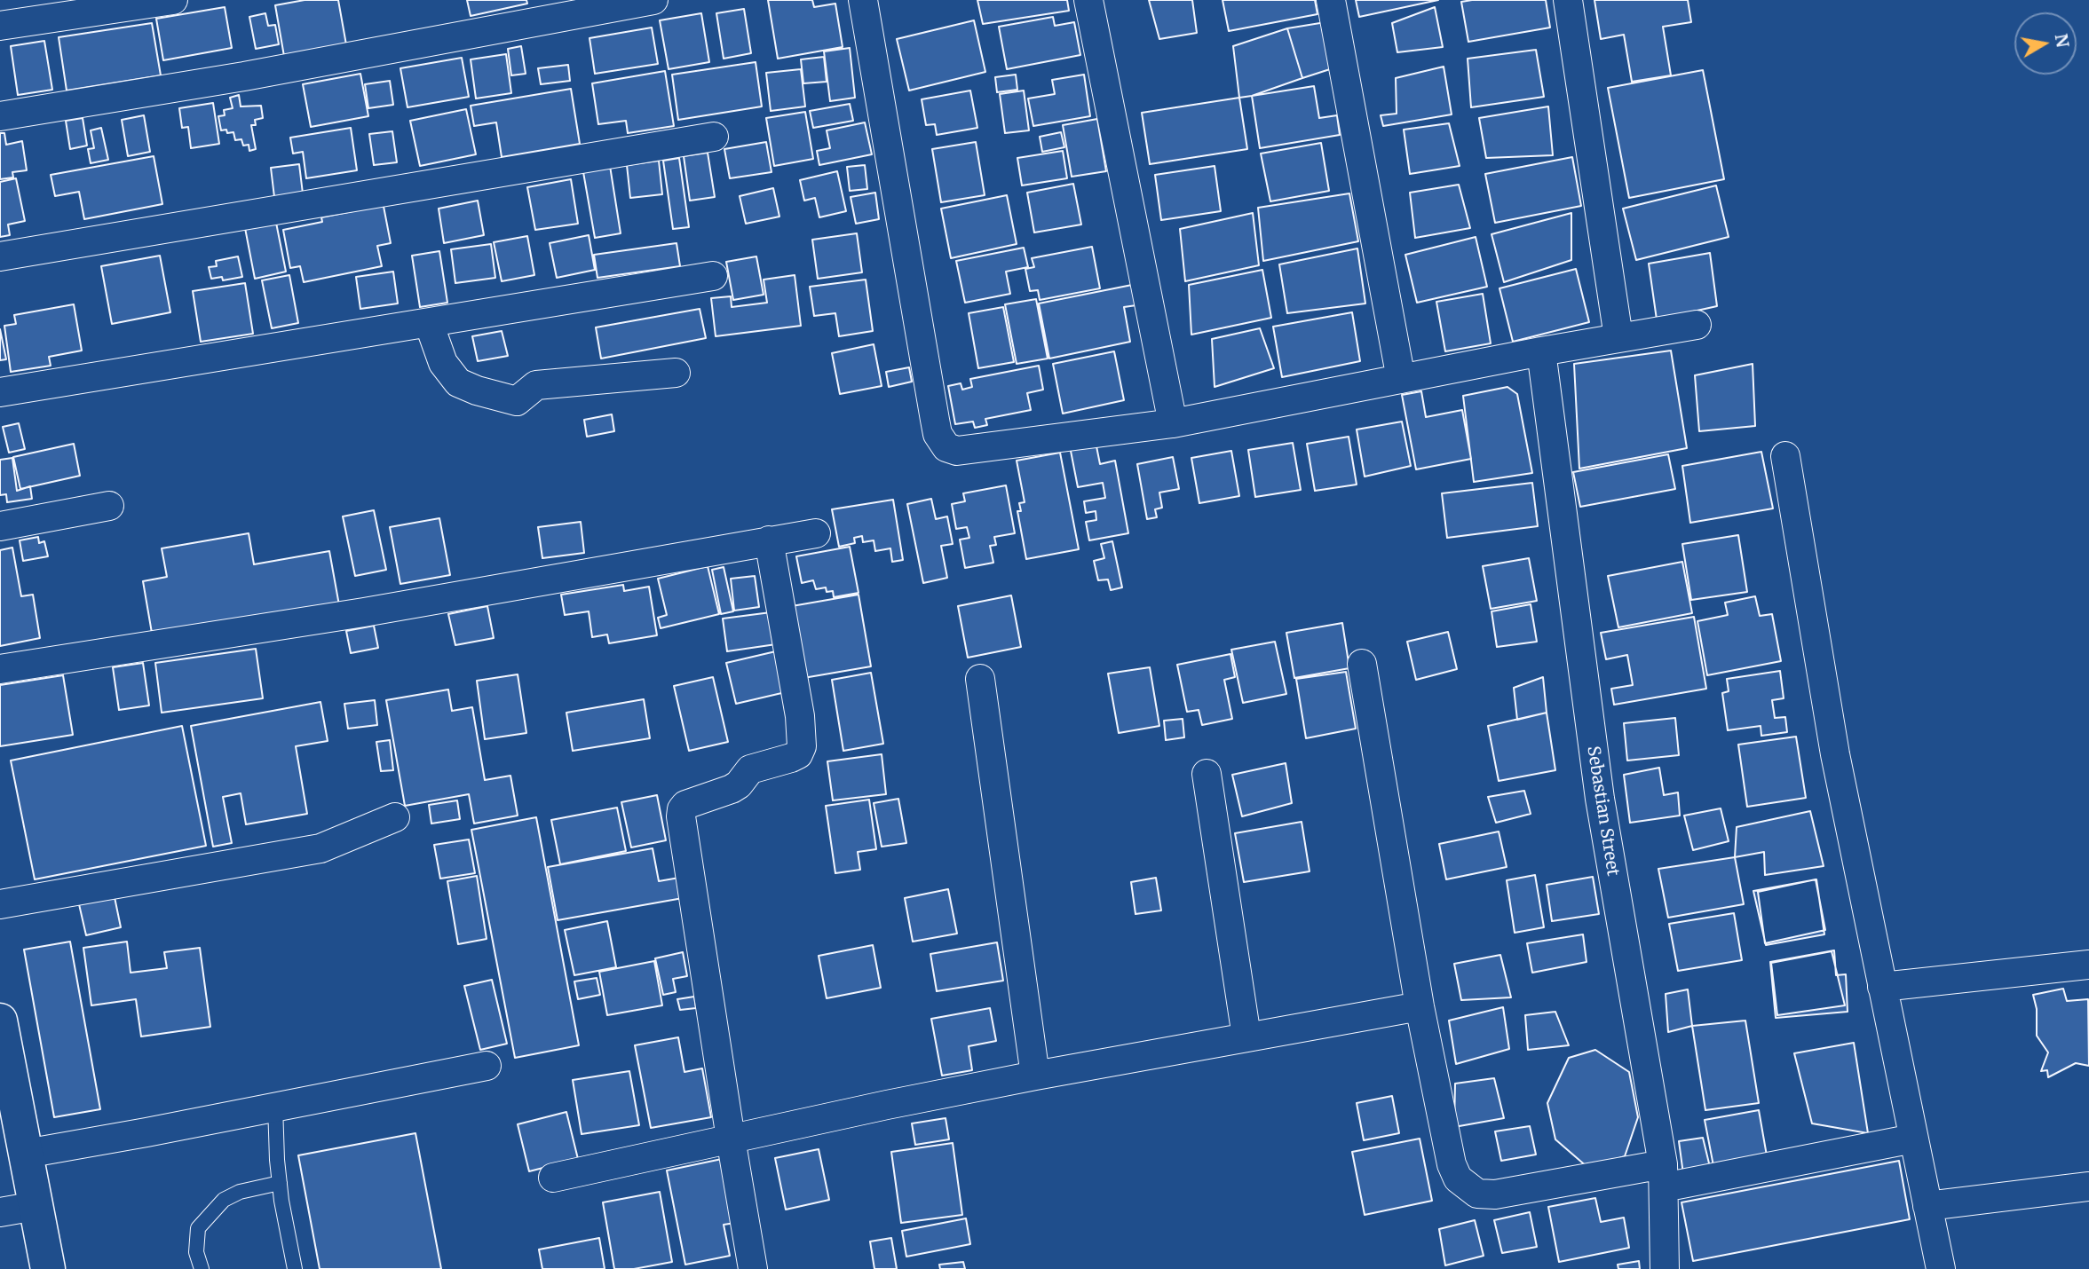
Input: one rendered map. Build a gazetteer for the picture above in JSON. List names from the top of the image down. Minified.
{"streets":{"street":["Sebastian Street"]},"north":"right"}
